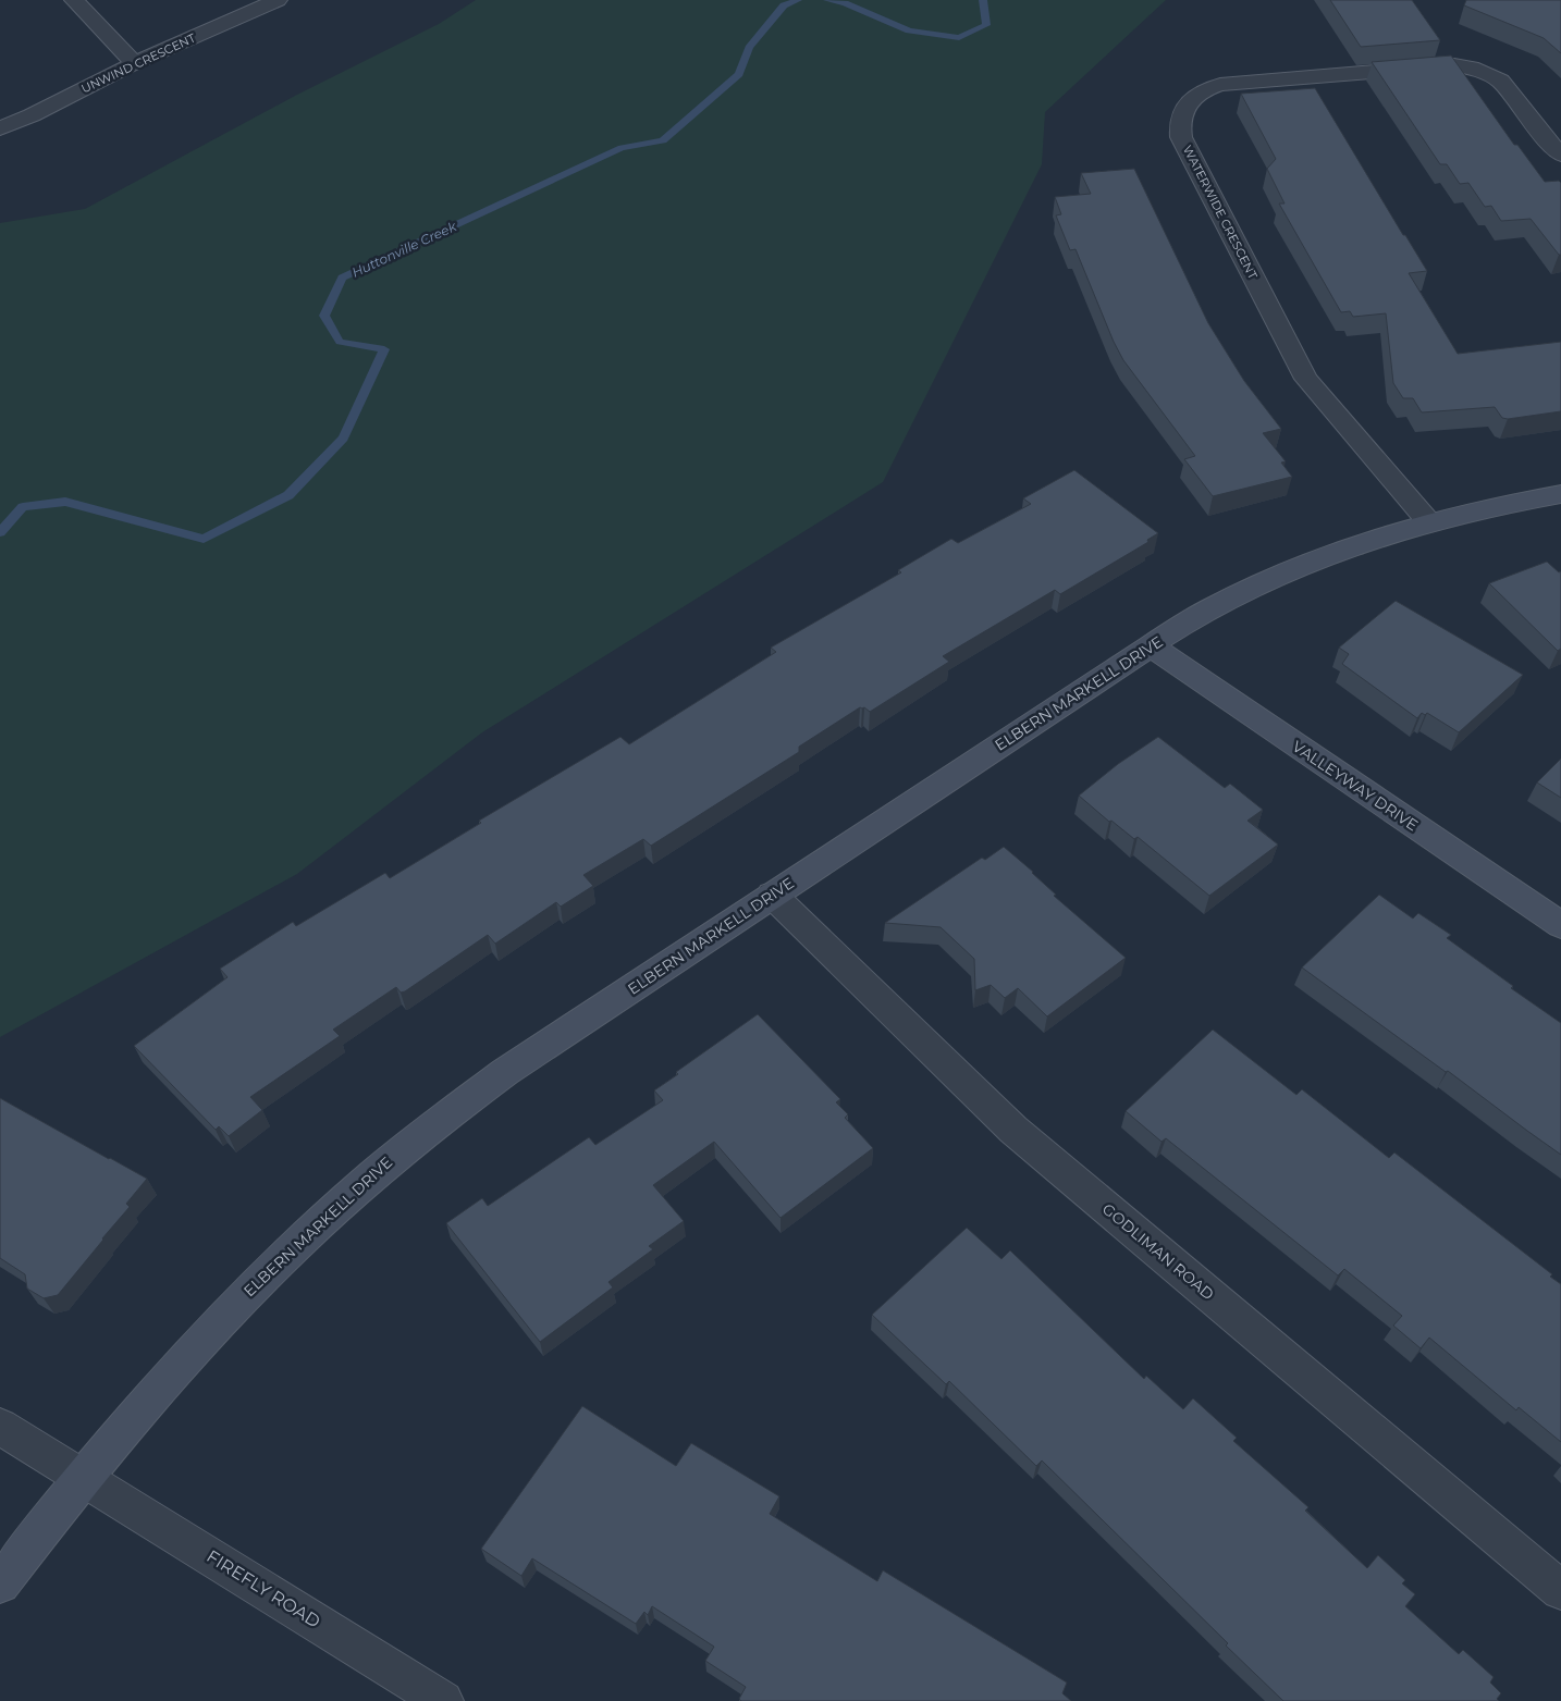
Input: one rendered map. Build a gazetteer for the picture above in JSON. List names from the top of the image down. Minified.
{"streets":{"street":["UNWIND CRESCENT","WATERWIDE CRESCENT","ELBERN MARKELL DRIVE","VALLEYWAY DRIVE","GODLIMAN ROAD","FIREFLY ROAD"]},"crossings":[["WATERWIDE CRESCENT","ELBERN MARKELL DRIVE"],["ELBERN MARKELL DRIVE","VALLEYWAY DRIVE"],["ELBERN MARKELL DRIVE","GODLIMAN ROAD"],["ELBERN MARKELL DRIVE","FIREFLY ROAD"]],"water":["Huttonville Creek"]}
